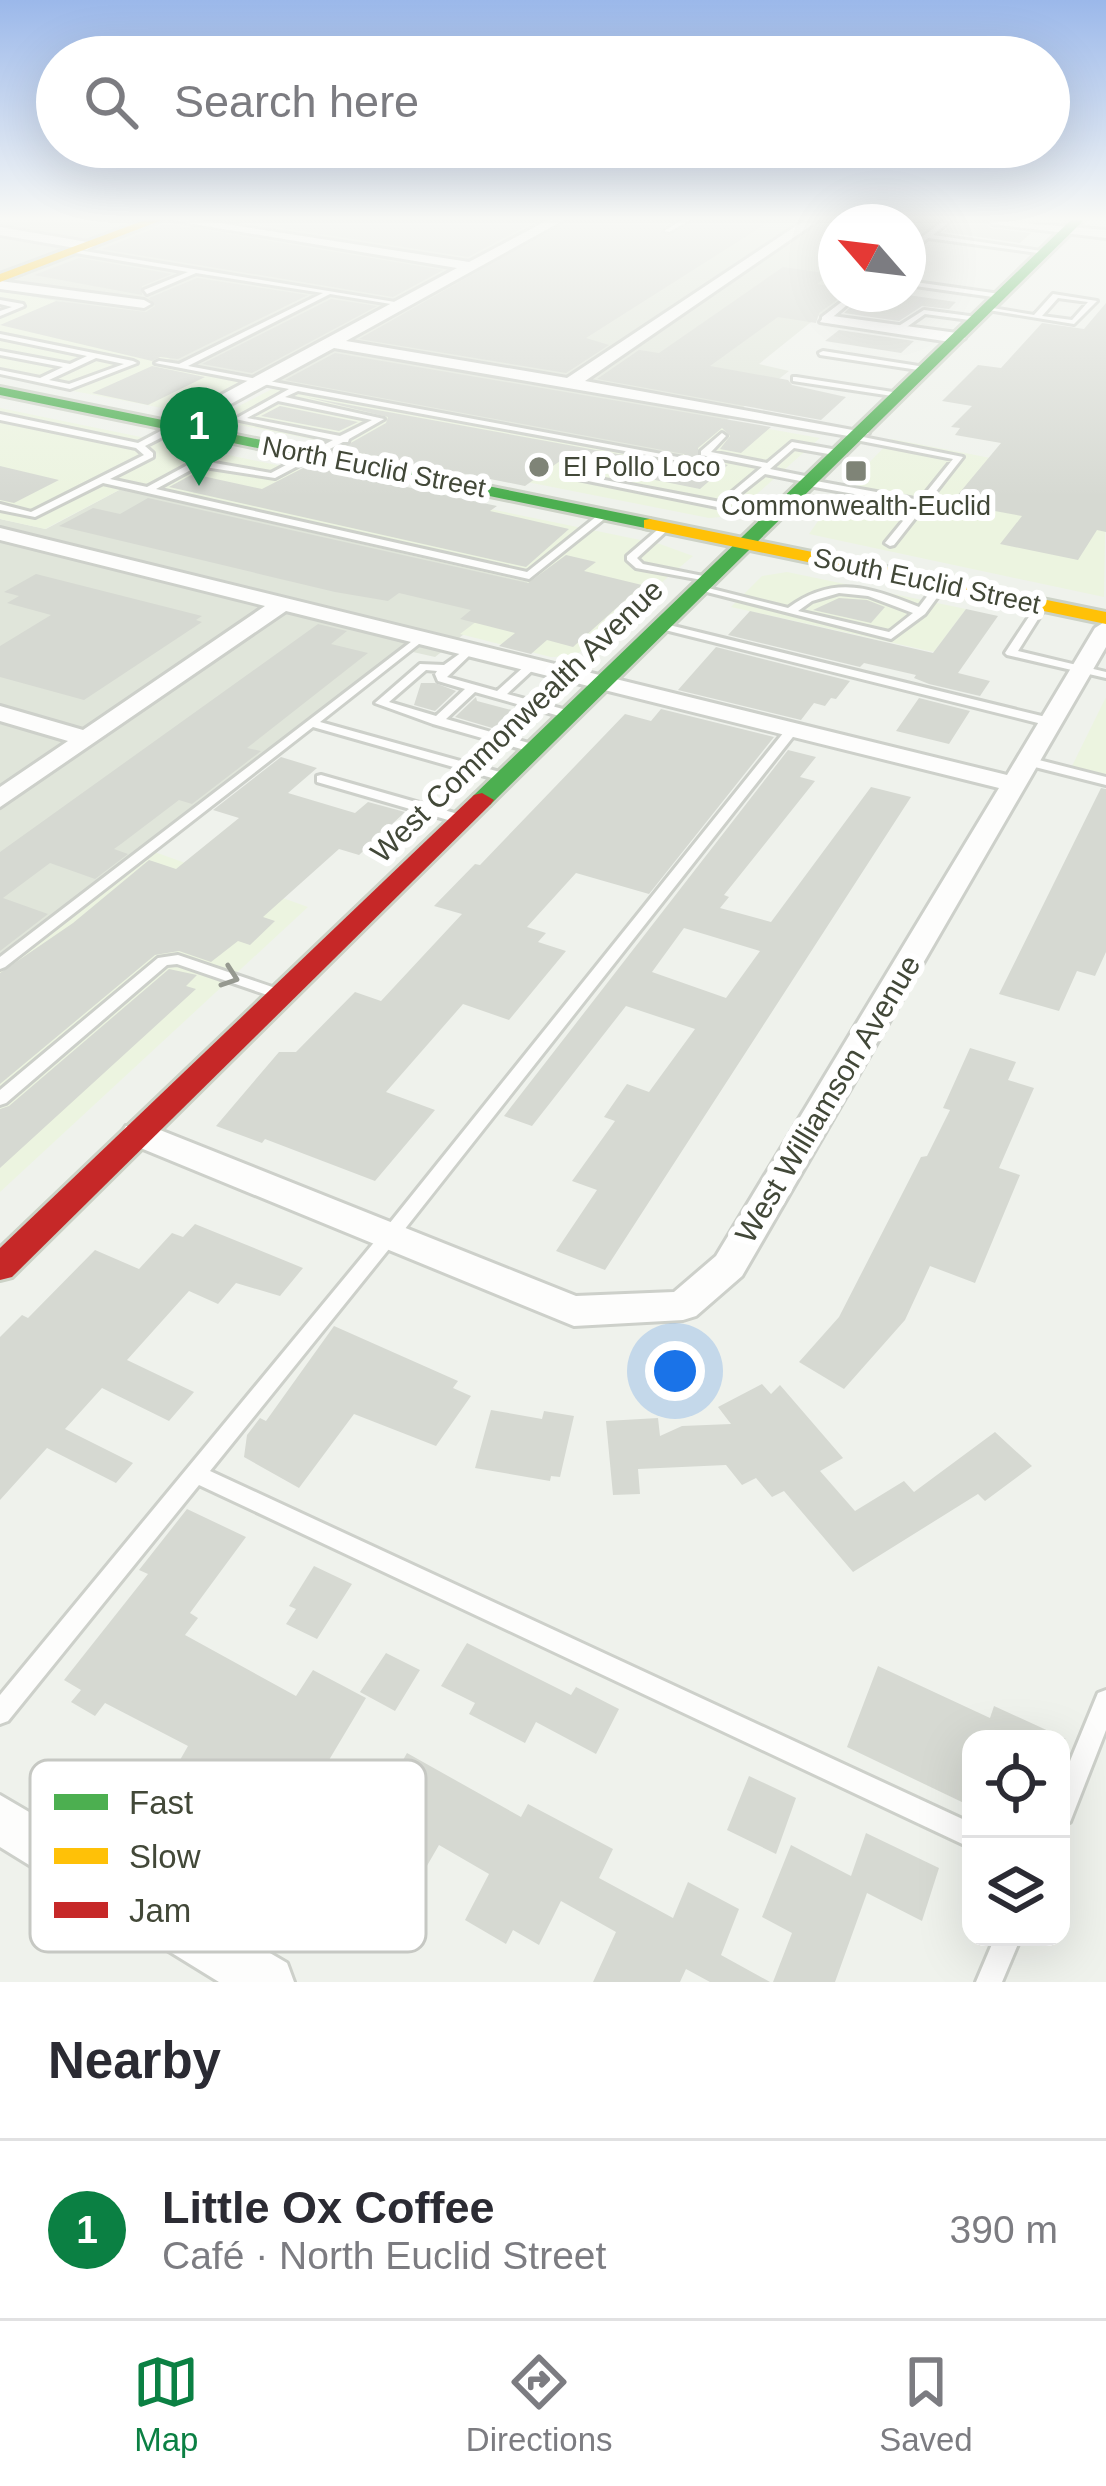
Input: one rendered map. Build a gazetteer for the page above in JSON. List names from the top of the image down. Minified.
{"streets":{"main road":["North Euclid Street","South Euclid Street","West Commonwealth Avenue"],"street":["West Williamson Avenue"]},"crossings":[["North Euclid Street","South Euclid Street"],["North Euclid Street","West Commonwealth Avenue"],["South Euclid Street","West Commonwealth Avenue"],["West Commonwealth Avenue","West Williamson Avenue"]],"places":{"other":["El Pollo Loco"],"transit":["Commonwealth-Euclid"]},"legend":["Fast","Slow","Jam"],"north":"top left","page":{"search":"Search here","pins":"1","heading":"Nearby","list":[{"mark":"1","name":"Little Ox Coffee","note":"Café · North Euclid Street","value":"390 m"}],"nav":["Map","Directions","Saved"]}}
